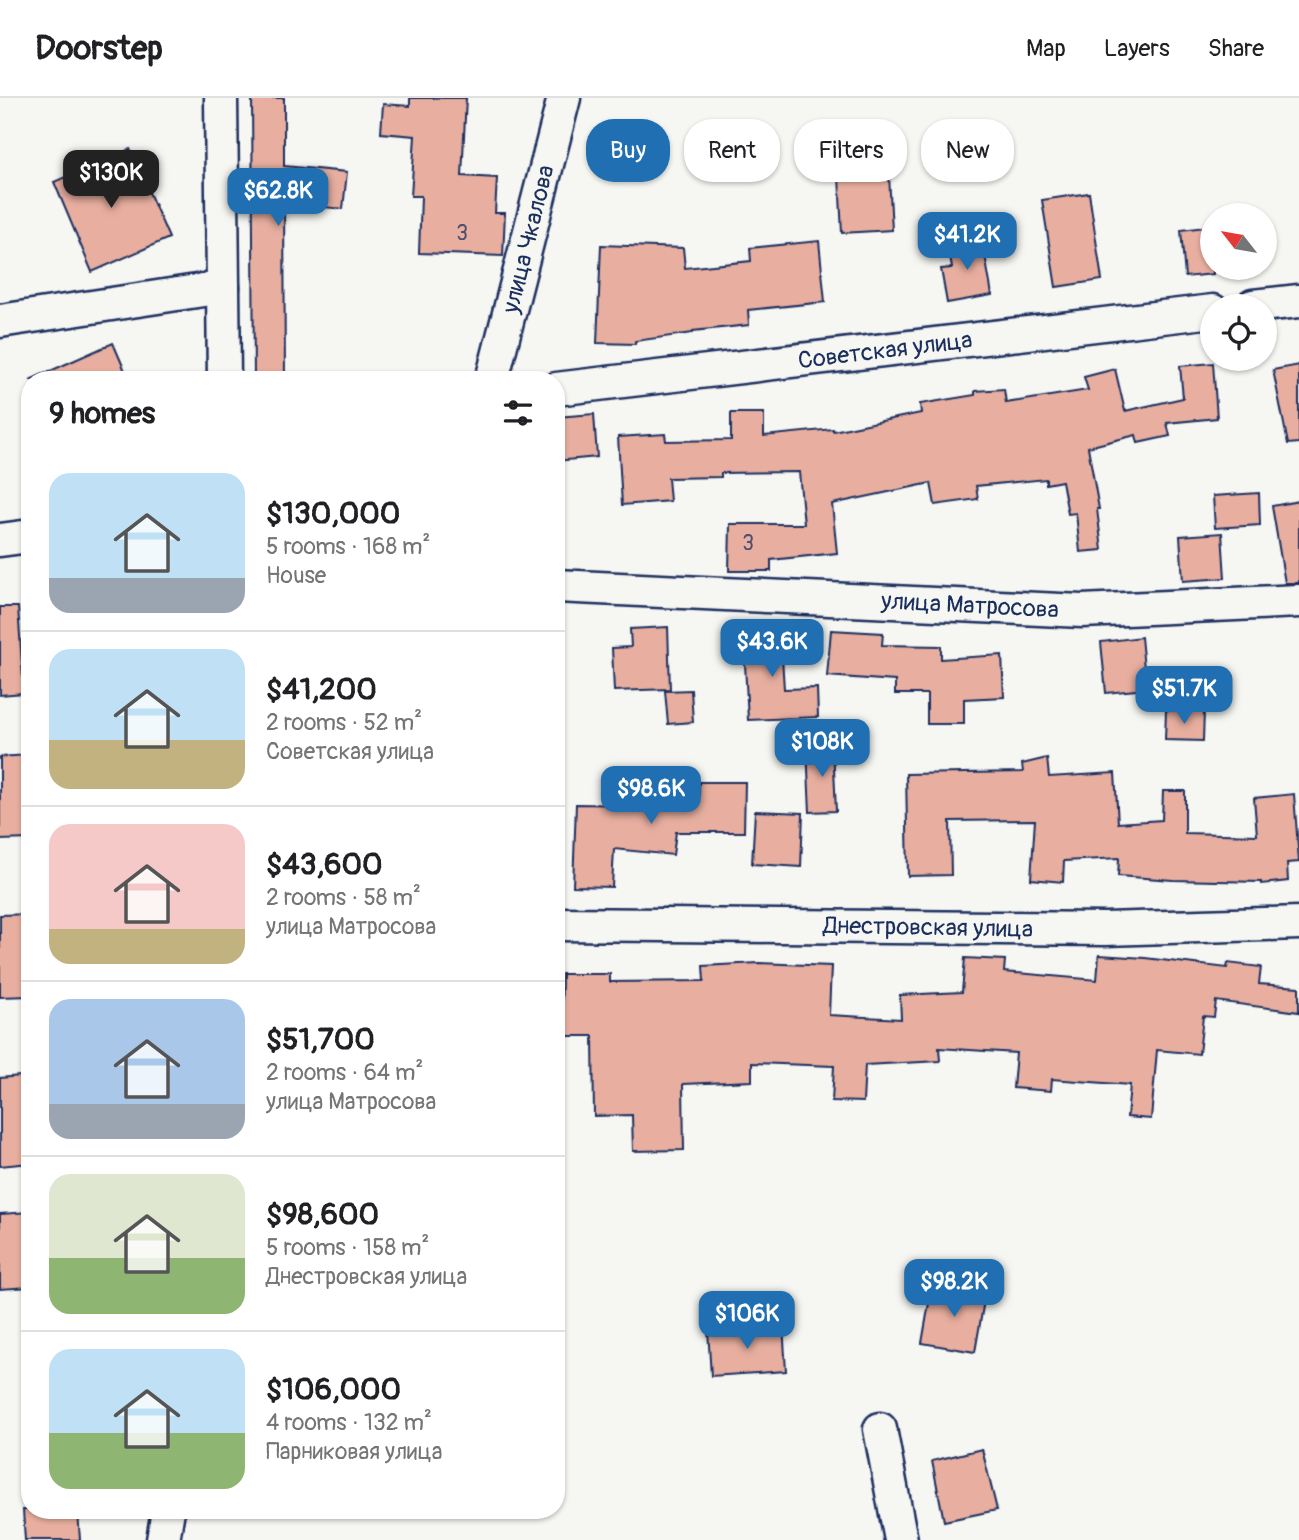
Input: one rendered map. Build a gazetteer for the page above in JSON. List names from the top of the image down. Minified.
{"streets":{"street":["улица Чкалова","Советская улица","улица Матросова","Днестровская улица"]},"house_numbers":["3","3"],"north":"top left","page":{"header":"Doorstep","nav":["Map","Layers","Share"],"chip":["Buy","Rent","Filters","New"],"price":["$130K","$62.8K","$41.2K","$43.6K","$51.7K","$108K","$98.6K","$98.2K","$106K"],"heading":"9 homes","list":[{"name":"$130,000","note":"5 rooms · 168 m² · House"},{"name":"$41,200","note":"2 rooms · 52 m² · Советская улица"},{"name":"$43,600","note":"2 rooms · 58 m² · улица Матросова"},{"name":"$51,700","note":"2 rooms · 64 m² · улица Матросова"},{"name":"$98,600","note":"5 rooms · 158 m² · Днестровская улица"},{"name":"$106,000","note":"4 rooms · 132 m² · Парниковая улица"}]}}
